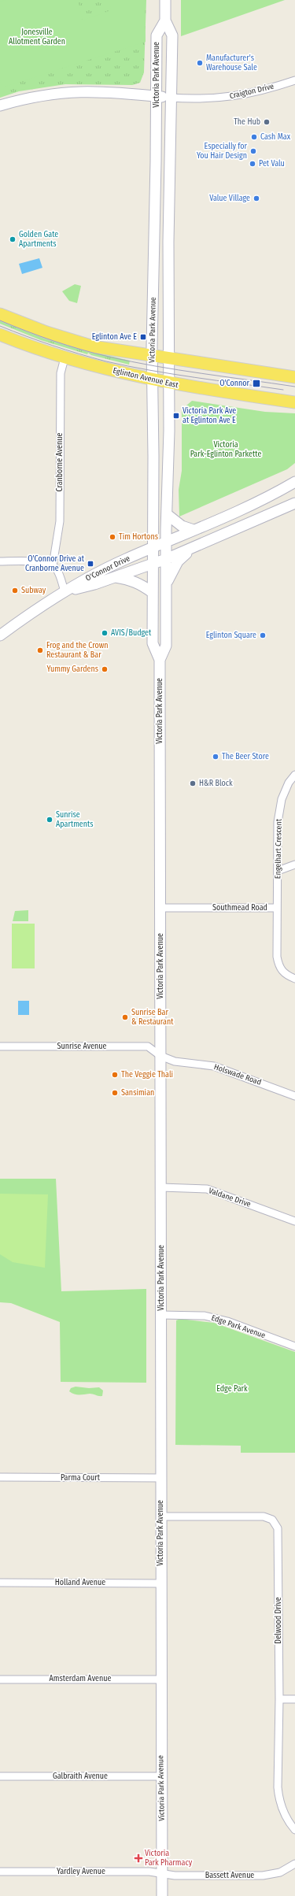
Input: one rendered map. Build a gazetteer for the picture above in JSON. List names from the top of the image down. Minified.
{"streets":{"main road":["Victoria Park Avenue","Eglinton Avenue East","O'Connor Drive"],"street":["Craigton Drive","Cranborne Avenue","Engelhart Crescent","Southmead Road","Sunrise Avenue","Holswade Road","Valdane Drive","Edge Park Avenue","Parma Court","Holland Avenue","Delwood Drive","Amsterdam Avenue","Galbraith Avenue","Yardley Avenue","Bassett Avenue"]},"crossings":[["Victoria Park Avenue","Craigton Drive"],["Victoria Park Avenue","Eglinton Avenue East"],["Victoria Park Avenue","O'Connor Drive"],["Victoria Park Avenue","Southmead Road"],["Victoria Park Avenue","Sunrise Avenue"],["Victoria Park Avenue","Holswade Road"],["Victoria Park Avenue","Valdane Drive"],["Victoria Park Avenue","Edge Park Avenue"],["Victoria Park Avenue","Parma Court"],["Victoria Park Avenue","Holland Avenue"],["Victoria Park Avenue","Delwood Drive"],["Victoria Park Avenue","Amsterdam Avenue"],["Victoria Park Avenue","Galbraith Avenue"],["Victoria Park Avenue","Yardley Avenue"],["Victoria Park Avenue","Bassett Avenue"],["Eglinton Avenue East","Cranborne Avenue"],["Engelhart Crescent","Southmead Road"],["Sunrise Avenue","Holswade Road"],["Yardley Avenue","Bassett Avenue"]],"parks":["Jonesville Allotment Garden","Victoria Park-Eglinton Parkette","Edge Park"],"places":{"other":["Manufacturer's Warehouse Sale","The Hub","Cash Max","Especially for You Hair Design","Pet Valu","Value Village","Golden Gate Apartments","Tim Hortons","Subway","AVIS/Budget","Eglinton Square","Frog and the Crown Restaurant & Bar","Yummy Gardens","The Beer Store","H&R Block","Sunrise Apartments","Sunrise Bar & Restaurant","The Veggie Thali","Sansimian"],"transit":["Eglinton Ave E","O'Connor","Victoria Park Ave at Eglinton Ave E","O'Connor Drive at Cranborne Avenue"],"health":["Victoria Park Pharmacy"]}}
